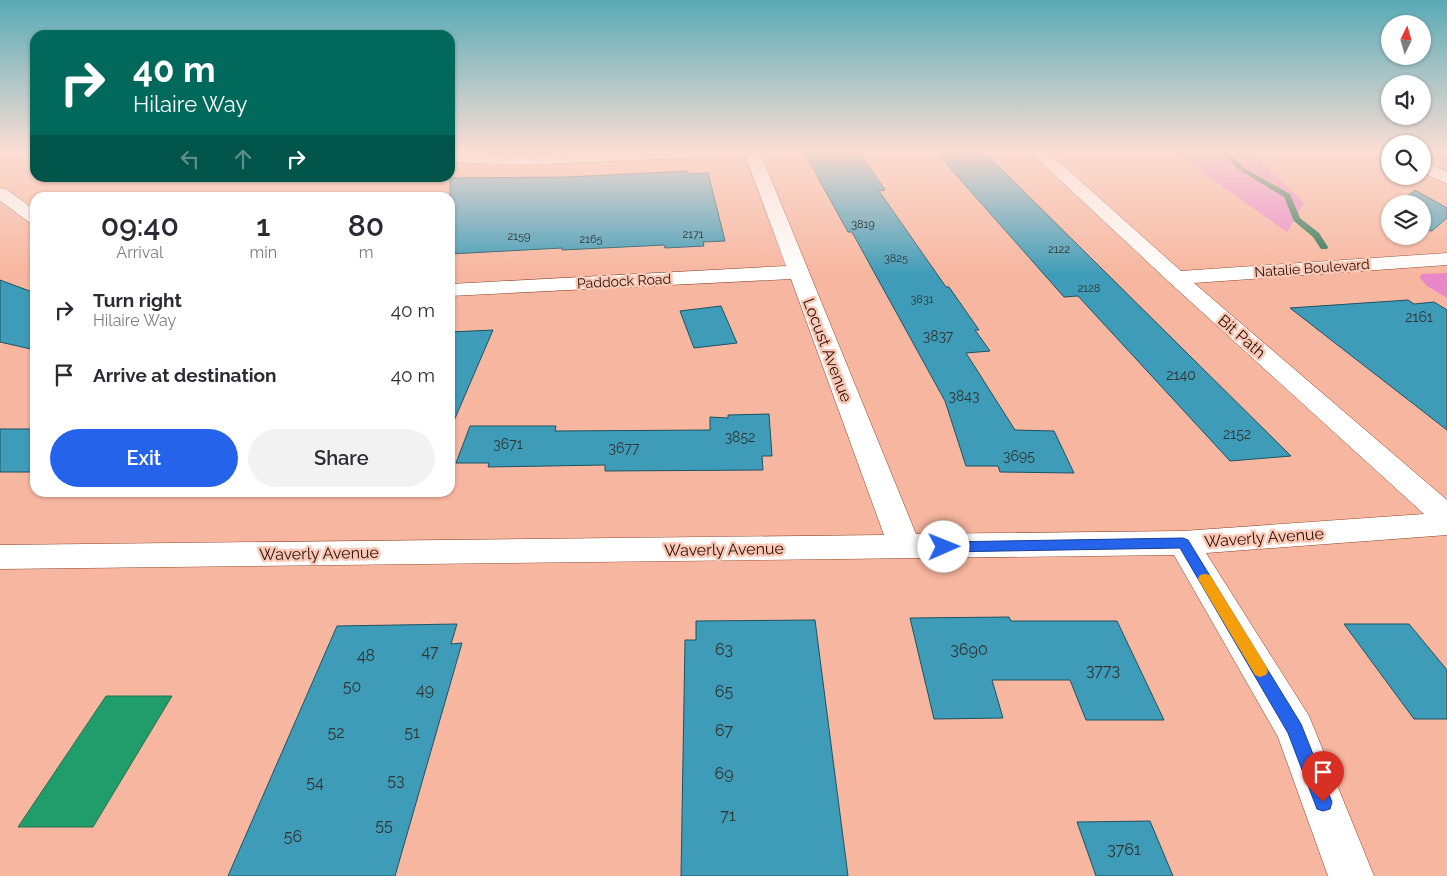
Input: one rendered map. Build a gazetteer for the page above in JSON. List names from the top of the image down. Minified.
{"streets":{"street":["Natalie Boulevard","Paddock Road","Bit Path","Locust Avenue","Waverly Avenue"]},"crossings":[["Natalie Boulevard","Bit Path"],["Paddock Road","Locust Avenue"],["Locust Avenue","Waverly Avenue"]],"house_numbers":["3819","2171","2159","2165","2122","3825","2128","3831","2161","3837","2140","3843","2152","3852","3671","3677","3695","63","3690","47","48","3773","50","49","65","67","52","51","69","53","54","71","55","56","3761"],"north":"top","page":{"turn":["40 m","Hilaire Way"],"eta":["09:40","Arrival","1","min","80","m"],"list":[{"name":"Turn right","note":"Hilaire Way","value":"40 m"},{"name":"Arrive at destination","value":"40 m"}],"buttons":["Exit","Share"]}}
